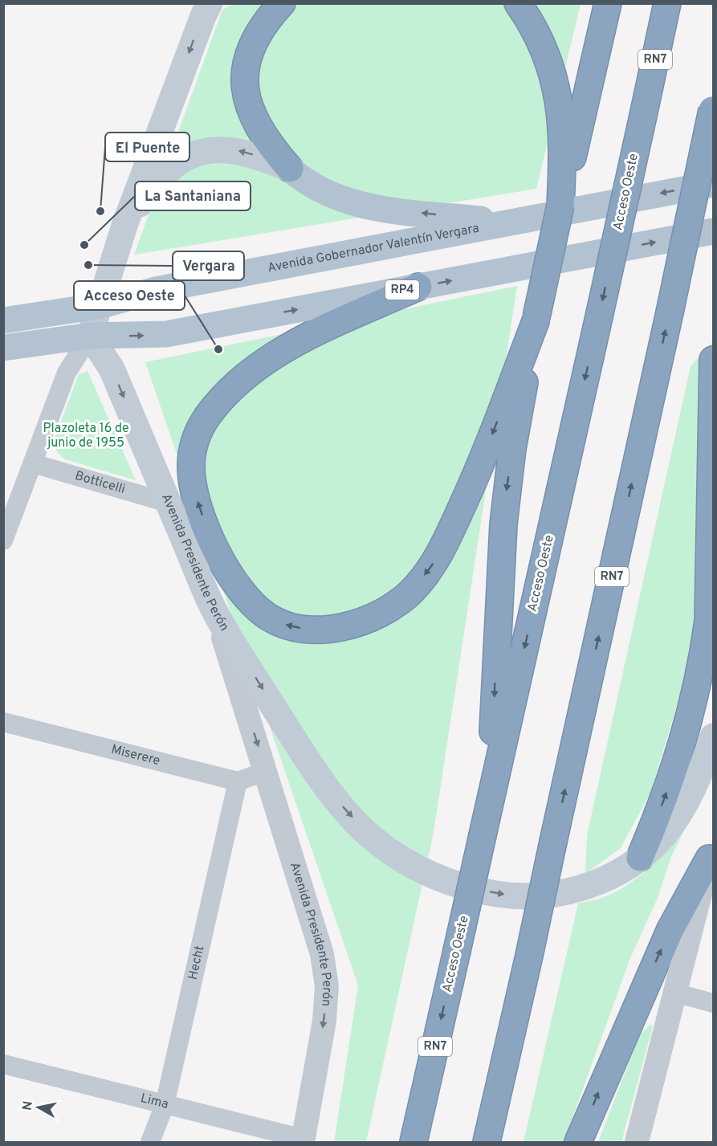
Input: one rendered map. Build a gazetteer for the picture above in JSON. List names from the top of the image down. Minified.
{"streets":{"highway":["RN7","Acceso Oeste"],"main road":["Avenida Gobernador Valentín Vergara","RP4","Avenida Presidente Perón"],"street":["Botticelli","Miserere","Hecht","Lima"]},"crossings":[["RP4","Avenida Presidente Perón"],["Botticelli","Avenida Presidente Perón"],["Avenida Presidente Perón","Lima"],["Miserere","Hecht"],["Hecht","Lima"]],"one_way":["Avenida Presidente Perón"],"parks":["Plazoleta 16 de junio de 1955"],"places":["El Puente","La Santaniana","Vergara","Acceso Oeste"],"north":"left"}
